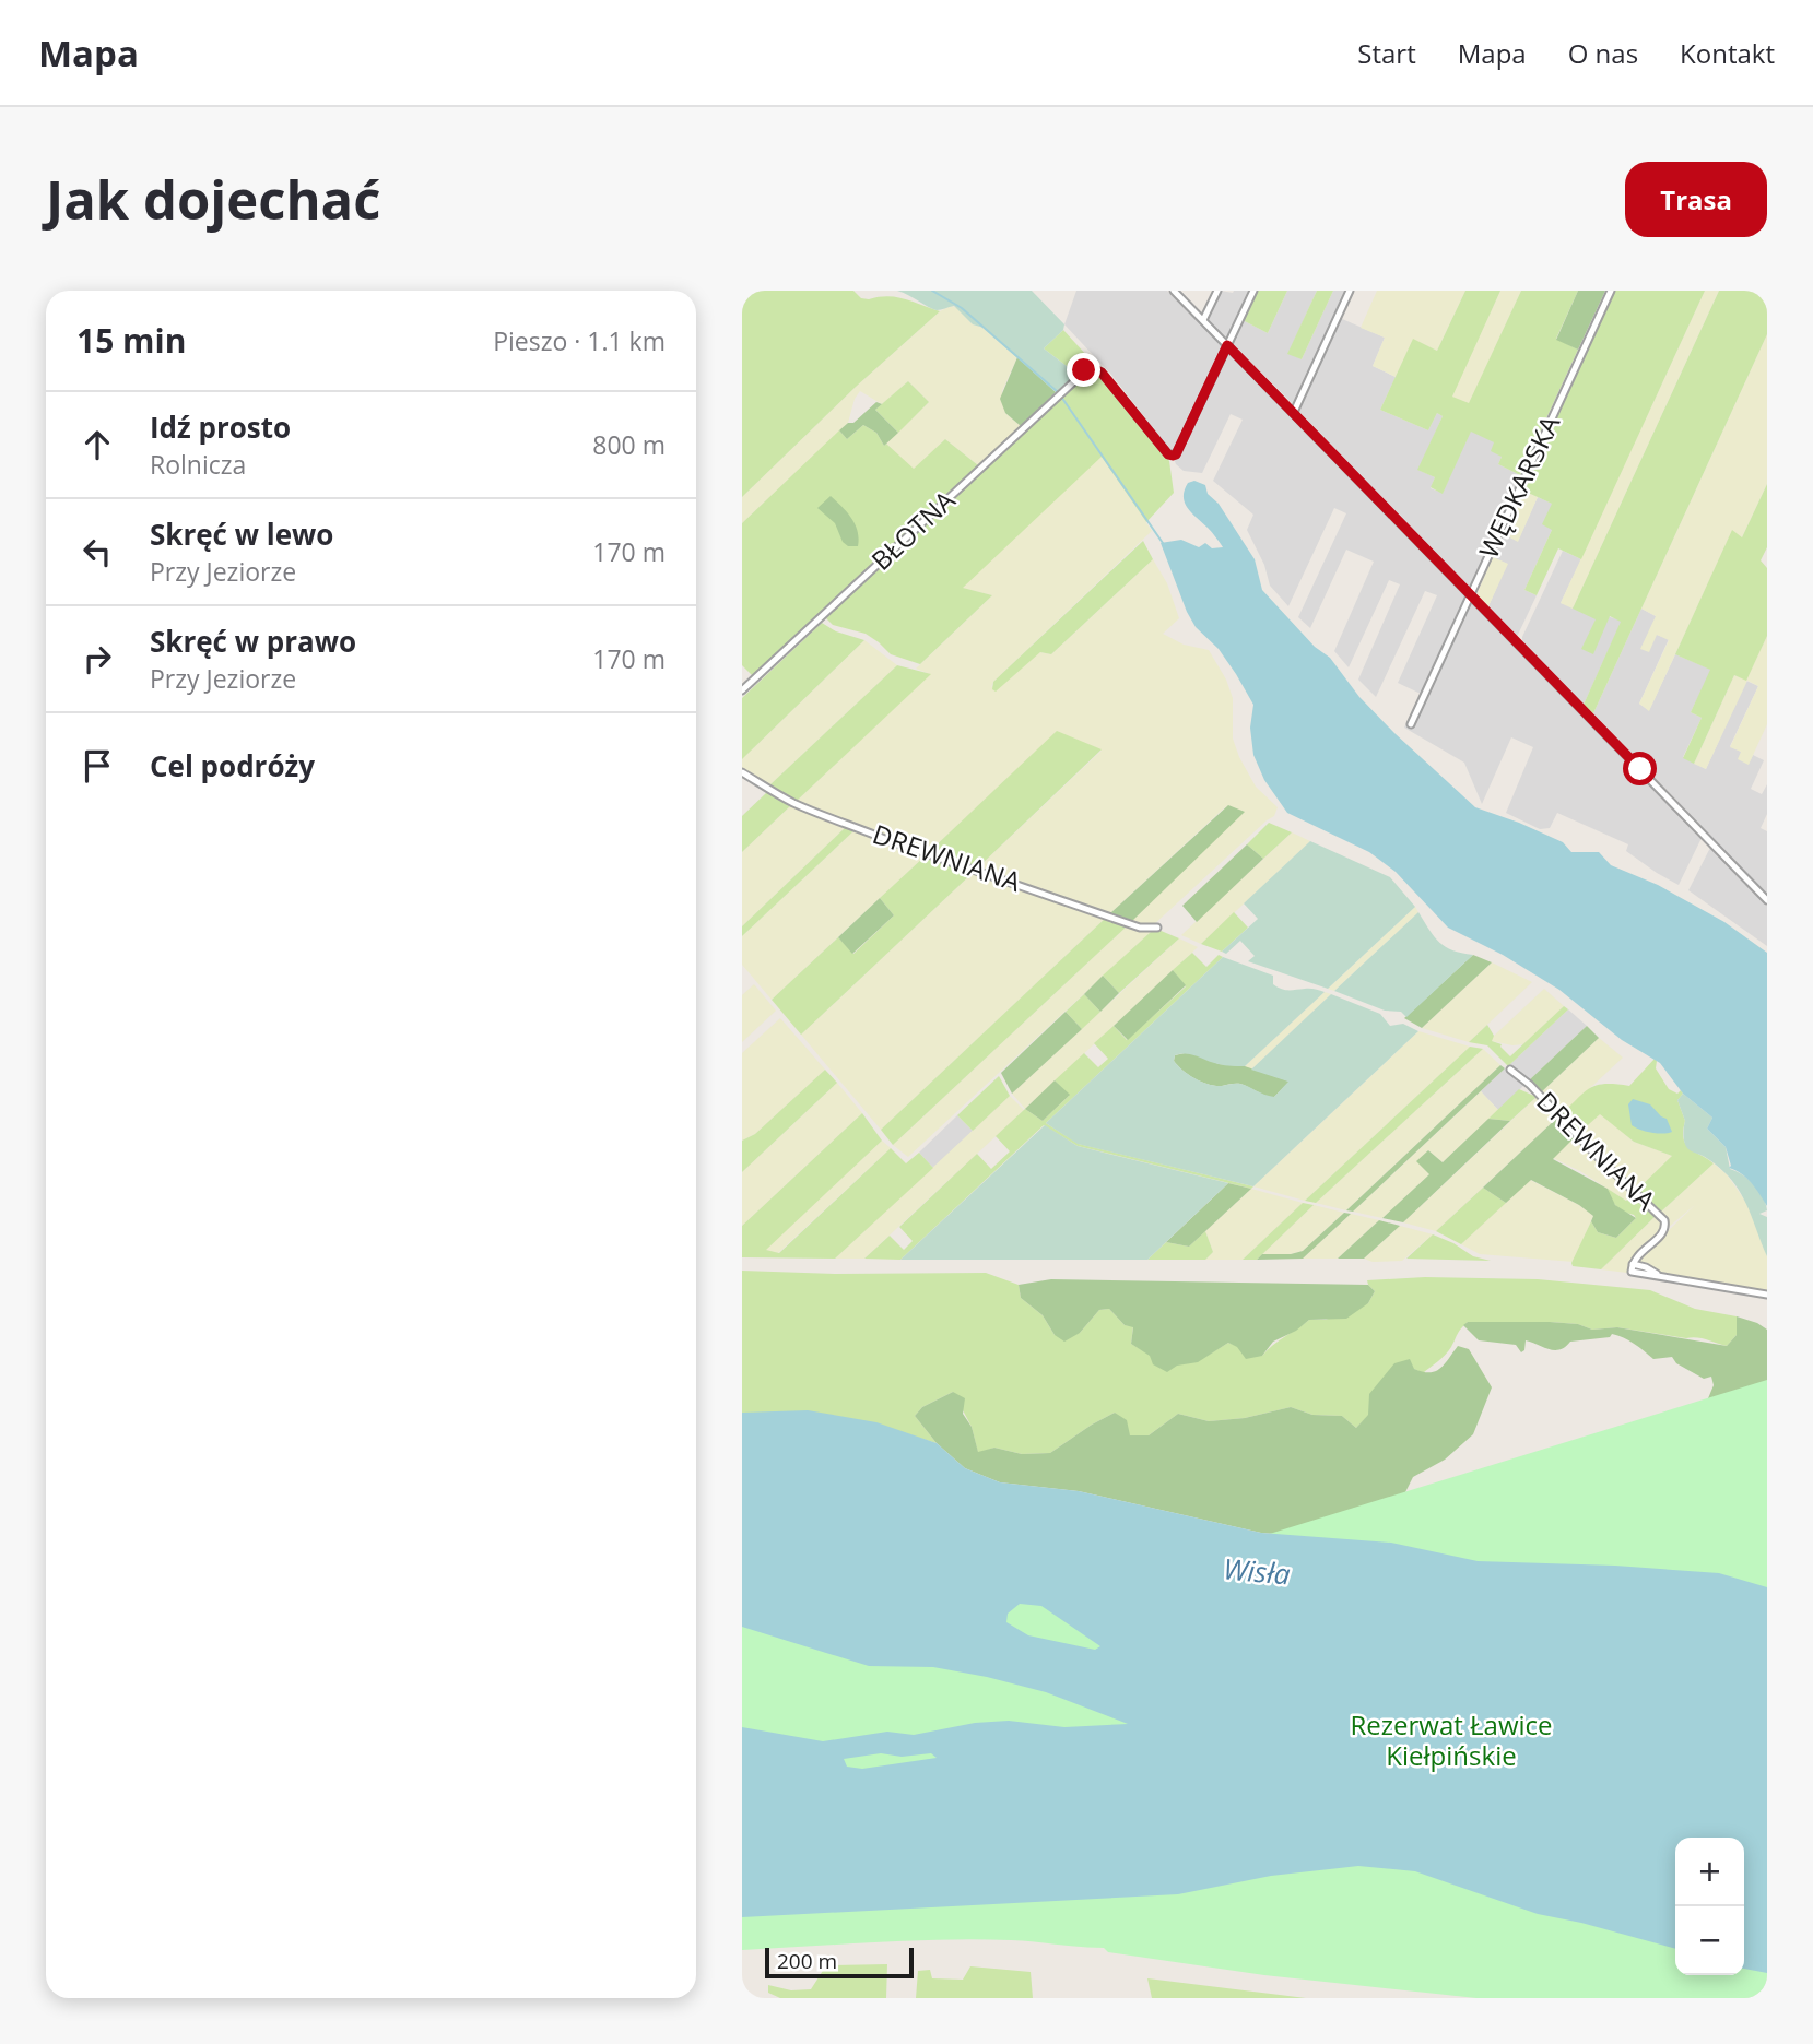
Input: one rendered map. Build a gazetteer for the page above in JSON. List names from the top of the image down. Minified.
{"streets":{"street":["WĘDKARSKA","BŁOTNA","DREWNIANA"]},"water":["Wisła"],"parks":["Rezerwat Ławice Kiełpińskie"],"scale_bar":"200 m","page":{"header":"Mapa","nav":["Start","Mapa","O nas","Kontakt"],"buttons":"Trasa","title":"Jak dojechać","heading":["15 min","Pieszo · 1.1 km"],"list":[["Idź prosto","Rolnicza","800 m"],["Skręć w lewo","Przy Jeziorze","170 m"],["Skręć w prawo","Przy Jeziorze","170 m"],"Cel podróży"],"map_buttons":["+","−"],"scale":"200 m"}}
